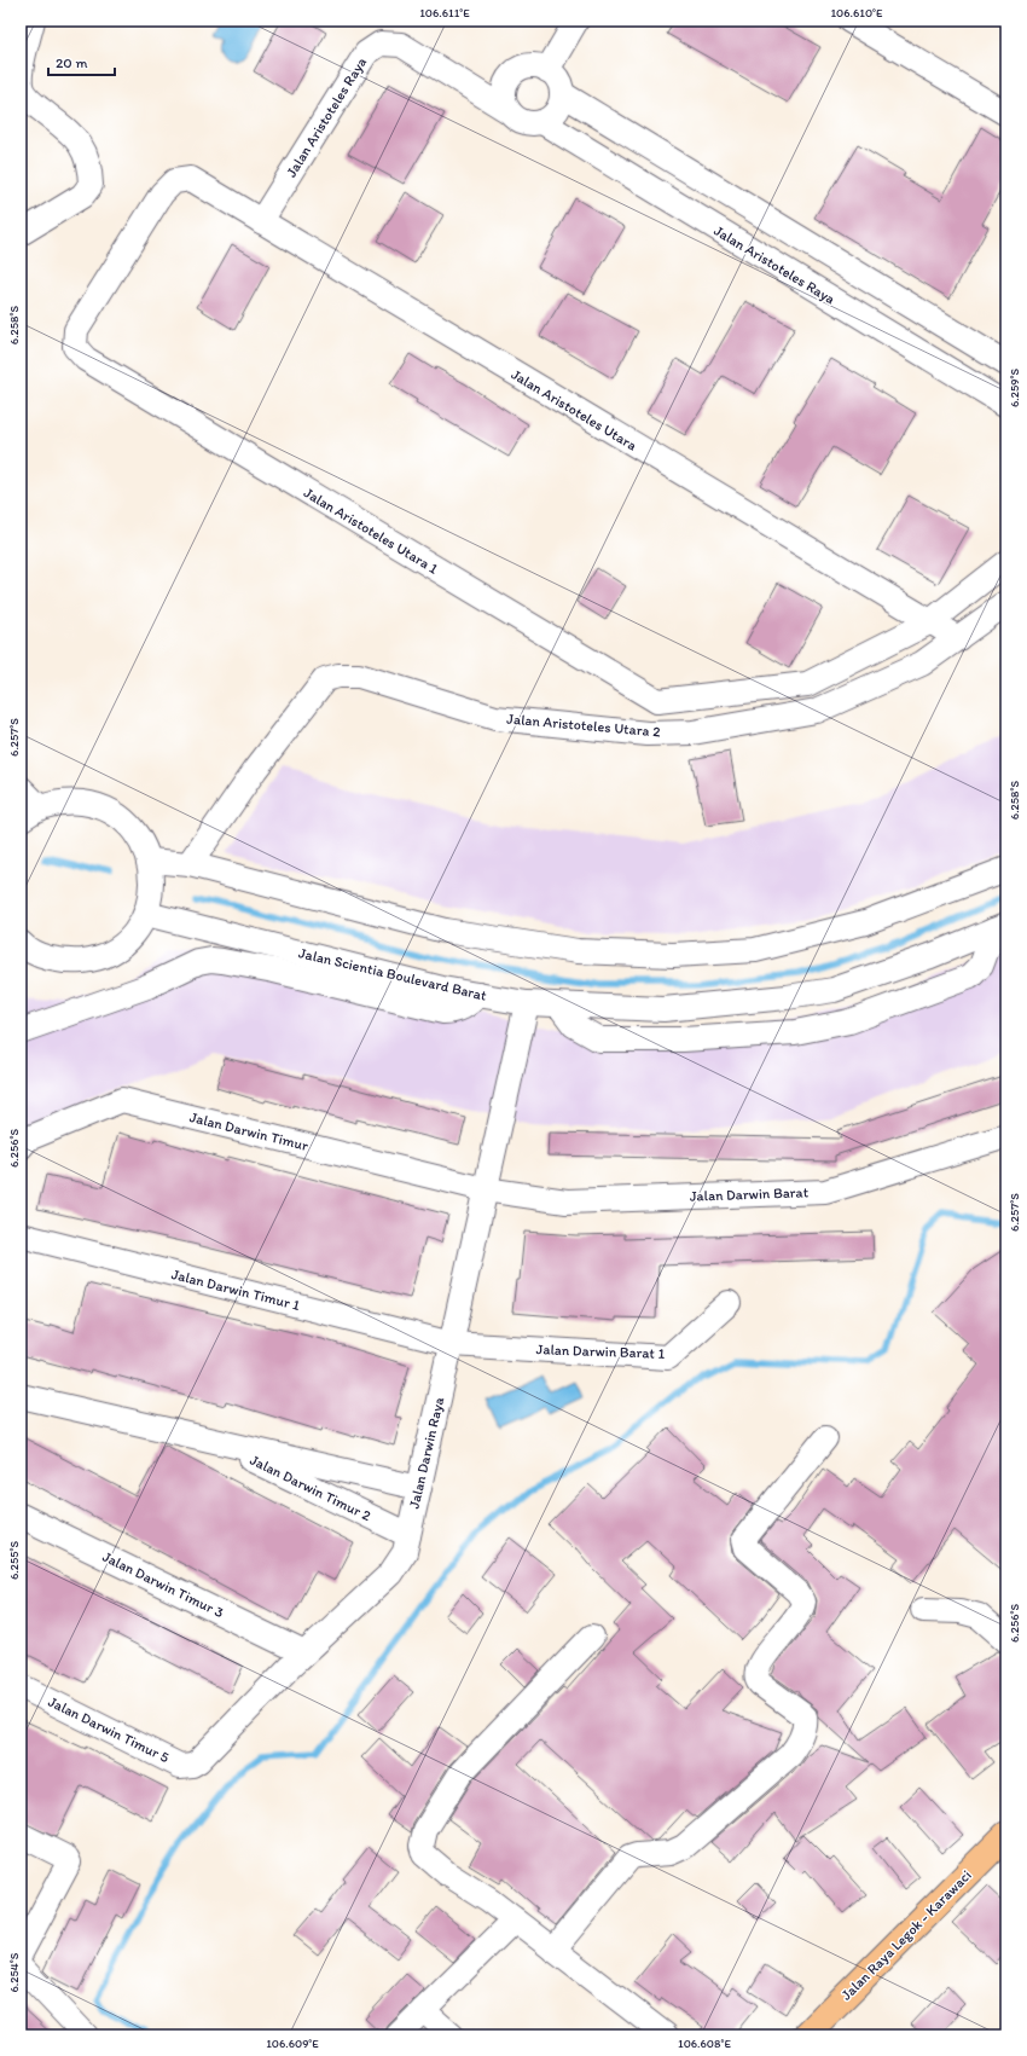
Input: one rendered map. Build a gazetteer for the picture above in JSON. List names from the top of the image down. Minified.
{"streets":{"main road":["Jalan Raya Legok - Karawaci"],"street":["Jalan Aristoteles Raya","Jalan Aristoteles Utara","Jalan Aristoteles Utara 1","Jalan Aristoteles Utara 2","Jalan Scientia Boulevard Barat","Jalan Darwin Timur","Jalan Darwin Barat","Jalan Darwin Timur 1","Jalan Darwin Barat 1","Jalan Darwin Raya","Jalan Darwin Timur 2","Jalan Darwin Timur 3","Jalan Darwin Timur 5"]},"crossings":[["Jalan Aristoteles Raya","Jalan Aristoteles Utara"],["Jalan Aristoteles Utara","Jalan Aristoteles Utara 1"],["Jalan Aristoteles Utara","Jalan Aristoteles Utara 2"],["Jalan Aristoteles Utara 1","Jalan Aristoteles Utara 2"],["Jalan Scientia Boulevard Barat","Jalan Darwin Raya"],["Jalan Darwin Timur","Jalan Darwin Barat"],["Jalan Darwin Timur","Jalan Darwin Raya"],["Jalan Darwin Barat","Jalan Darwin Raya"],["Jalan Darwin Timur 1","Jalan Darwin Barat 1"],["Jalan Darwin Timur 1","Jalan Darwin Raya"],["Jalan Darwin Barat 1","Jalan Darwin Raya"],["Jalan Darwin Raya","Jalan Darwin Timur 2"],["Jalan Darwin Raya","Jalan Darwin Timur 3"],["Jalan Darwin Raya","Jalan Darwin Timur 5"]],"scale_bar":"20 m","coordinates":["106.611°E","106.610°E","6.258°S","6.259°S","6.257°S","6.256°S","6.255°S","6.254°S","106.609°E","106.608°E"]}
